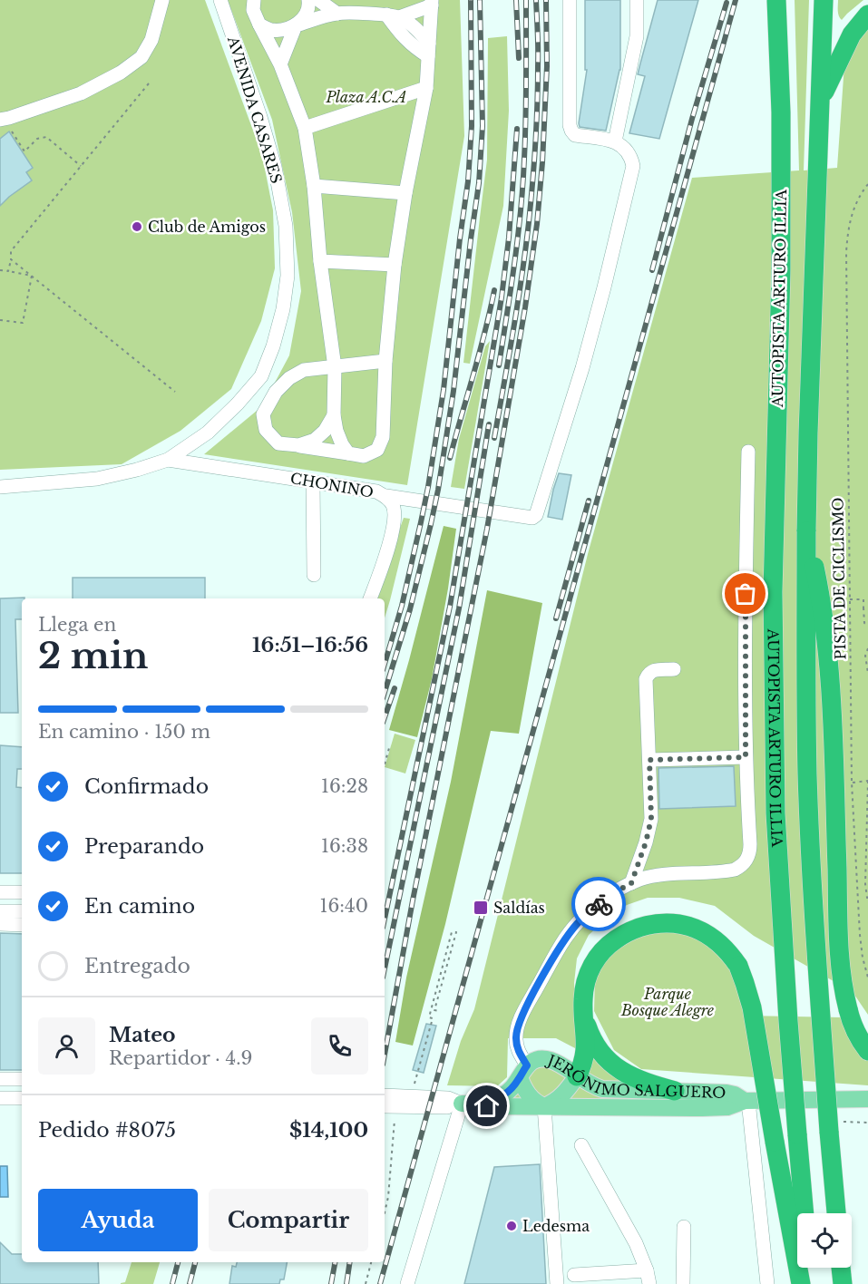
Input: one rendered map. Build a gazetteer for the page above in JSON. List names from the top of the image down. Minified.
{"streets":{"highway":["AUTOPISTA ARTURO ILLIA"],"main road":["JERÓNIMO SALGUERO"],"street":["AVENIDA CASARES","CHONINO"],"path":["PISTA DE CICLISMO"]},"crossings":[["AVENIDA CASARES","CHONINO"]],"parks":["Plaza A.C.A","Parque Bosque Alegre"],"places":{"other":["Club de Amigos","Ledesma"],"transit":["Saldías"]},"page":{"heading":["2 min","Llega en","16:51–16:56"],"panel":["Mateo","Repartidor · 4.9","Pedido #8075","$14,100"],"bar":"En camino · 150 m","list":[["Confirmado","16:28"],["Preparando","16:38"],["En camino","16:40"],"Entregado"],"buttons":["Ayuda","Compartir"]}}
